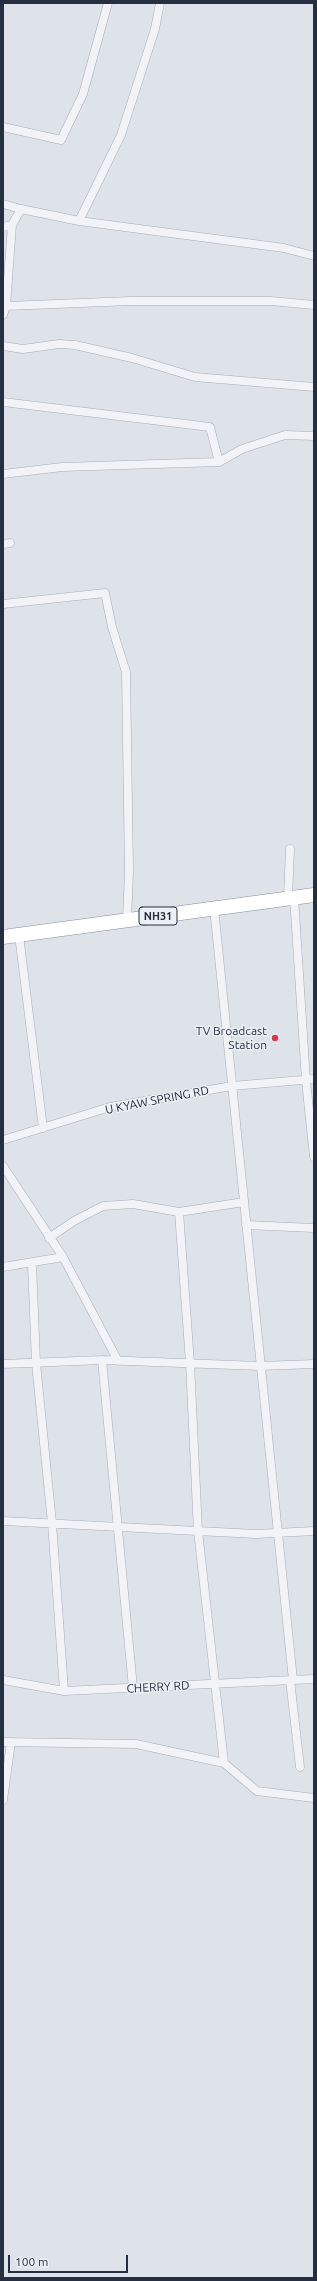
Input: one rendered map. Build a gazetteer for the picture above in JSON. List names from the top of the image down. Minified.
{"streets":{"highway":["NH31"],"street":["U KYAW SPRING RD","CHERRY RD"]},"places":["TV Broadcast Station"],"scale_bar":"100 m"}
